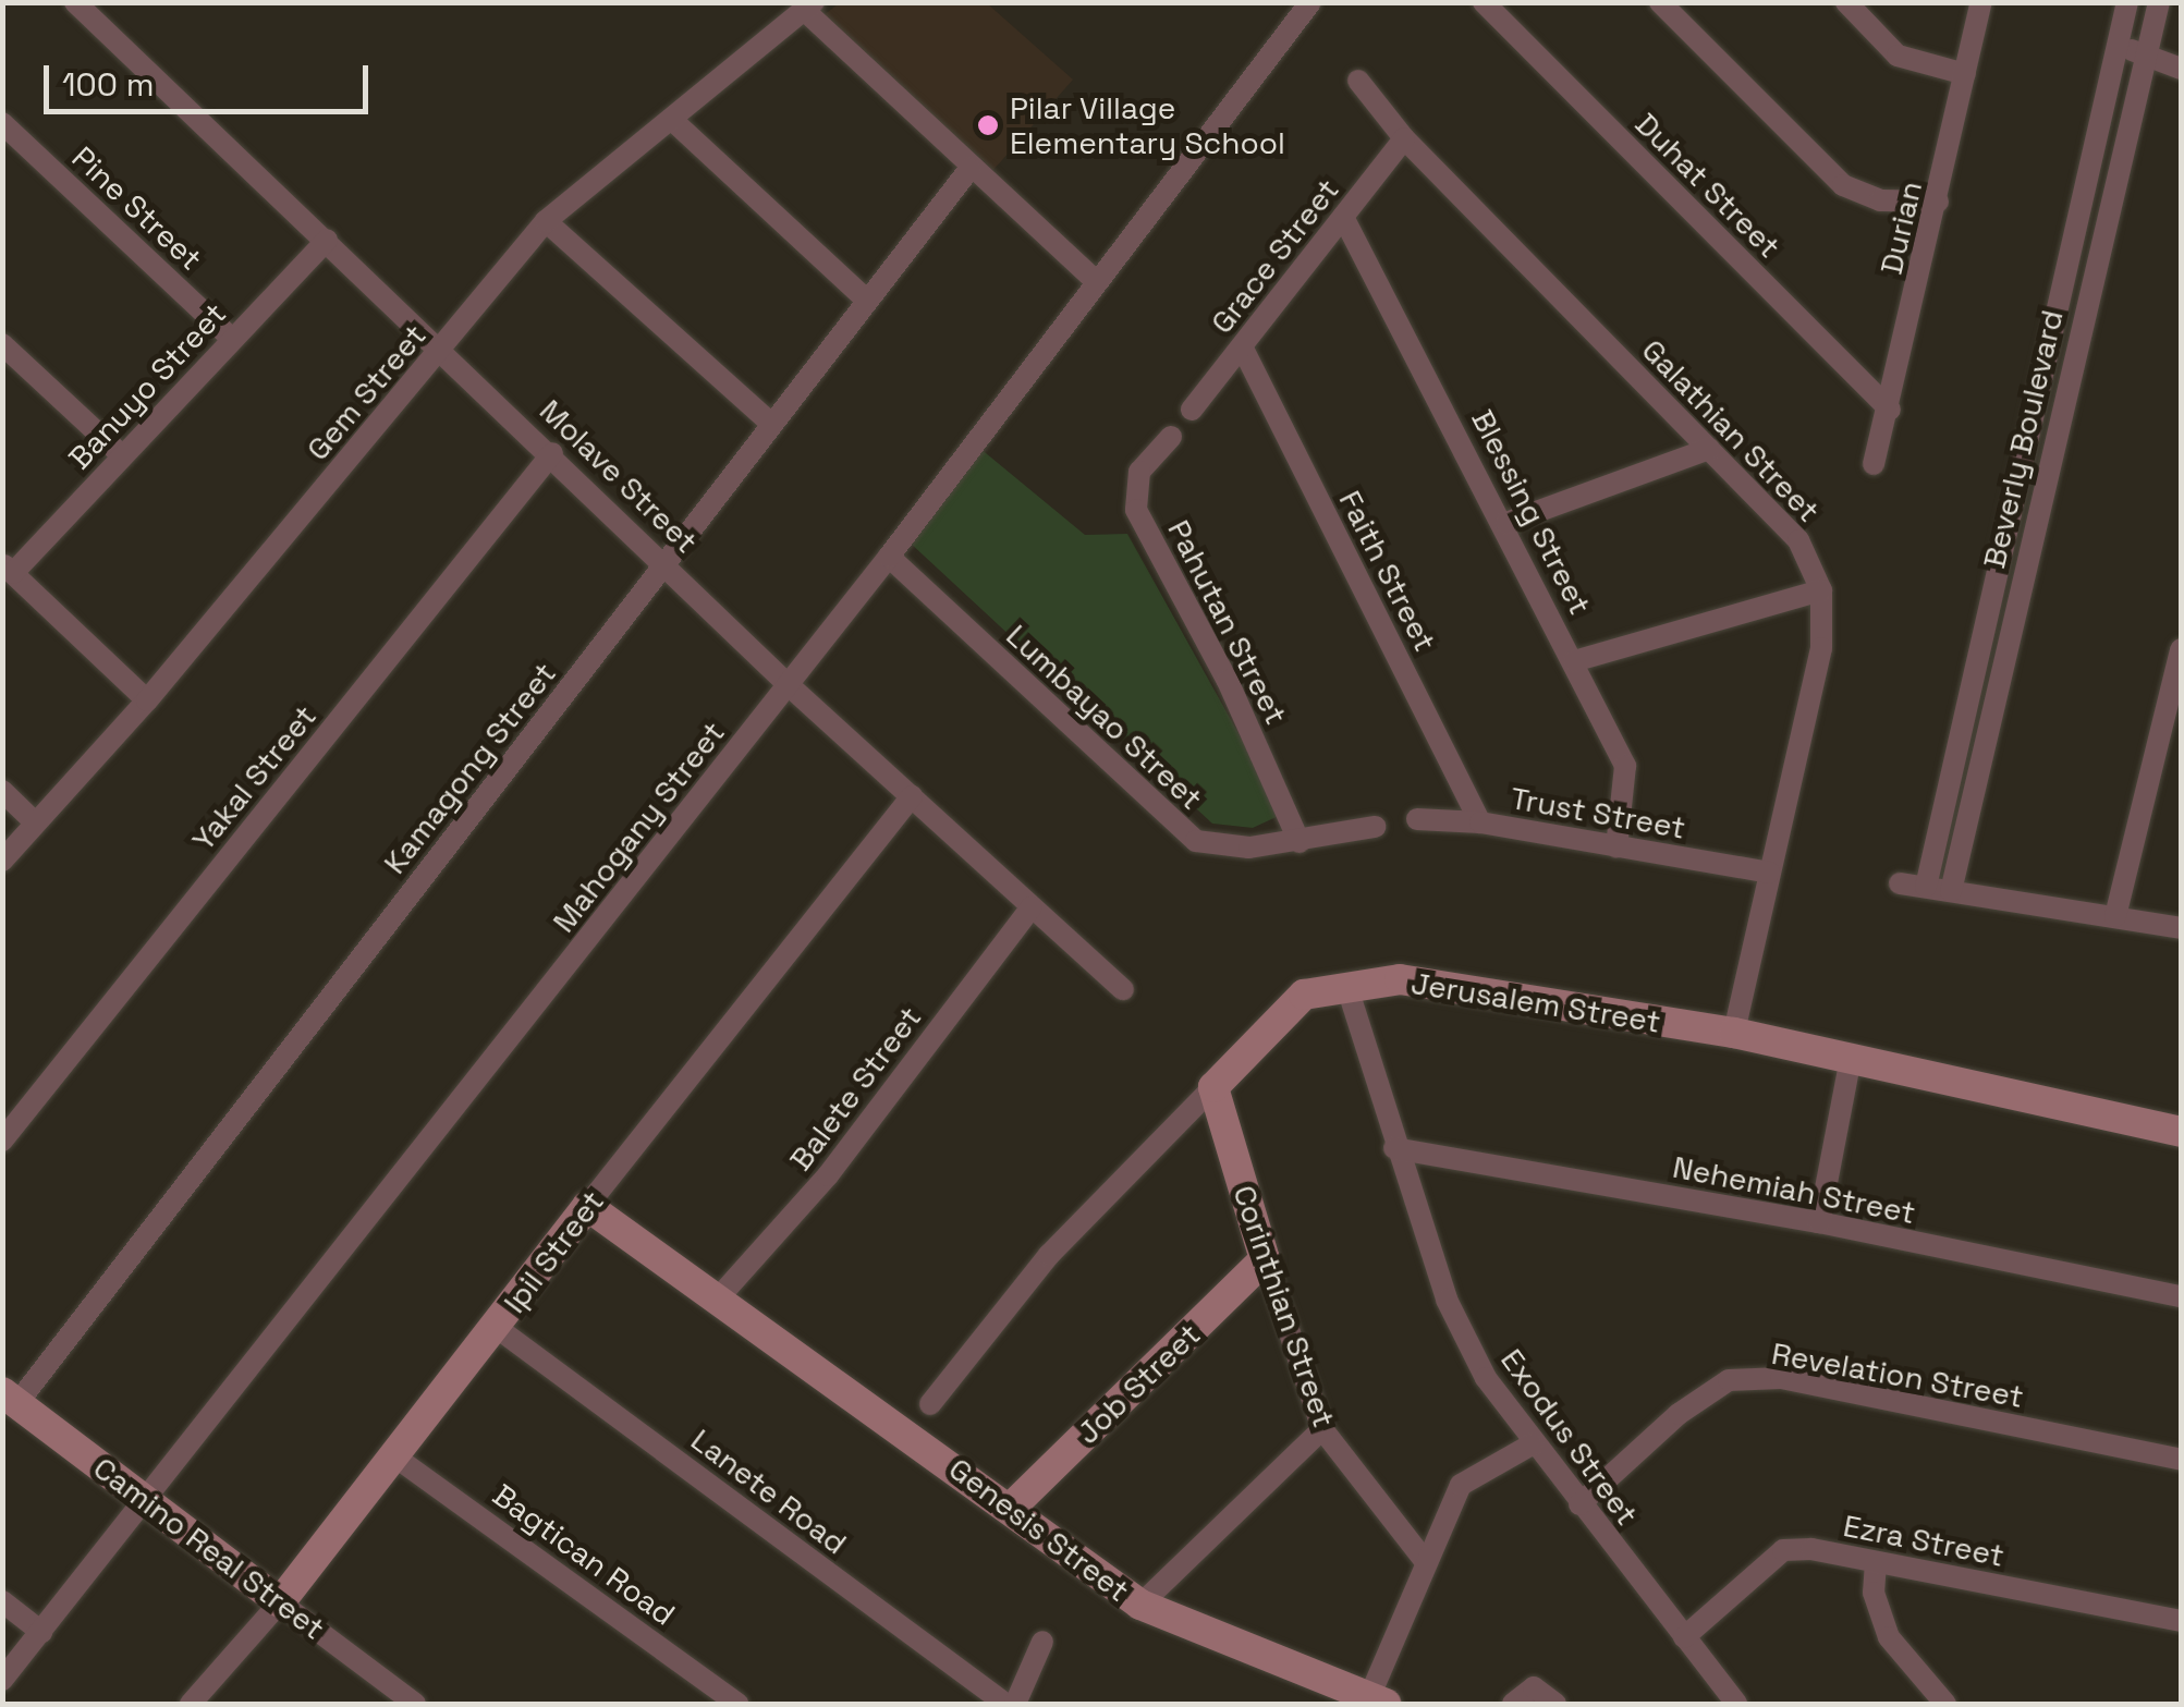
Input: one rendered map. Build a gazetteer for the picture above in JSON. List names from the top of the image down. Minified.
{"streets":{"street":["Duhat Street","Pine Street","Durian","Grace Street","Banuyo Street","Gem Street","Galathian Street","Beverly Boulevard","Molave Street","Blessing Street","Faith Street","Pahutan Street","Lumbayao Street","Kamagong Street","Yakal Street","Trust Street","Mahogany Street","Jerusalem Street","Balete Street","Nehemiah Street","Ipil Street","Corinthian Street","Revelation Street","Job Street","Exodus Street","Lanete Road","Genesis Street","Ezra Street","Camino Real Street","Bagtican Road"]},"crossings":[["Duhat Street","Durian"],["Pine Street","Banuyo Street"],["Grace Street","Galathian Street"],["Grace Street","Blessing Street"],["Grace Street","Faith Street"],["Banuyo Street","Molave Street"],["Gem Street","Molave Street"],["Galathian Street","Trust Street"],["Galathian Street","Jerusalem Street"],["Molave Street","Kamagong Street"],["Molave Street","Yakal Street"],["Molave Street","Mahogany Street"],["Molave Street","Balete Street"],["Molave Street","Ipil Street"],["Blessing Street","Trust Street"],["Faith Street","Trust Street"],["Pahutan Street","Lumbayao Street"],["Lumbayao Street","Mahogany Street"],["Kamagong Street","Camino Real Street"],["Mahogany Street","Camino Real Street"],["Jerusalem Street","Corinthian Street"],["Jerusalem Street","Exodus Street"],["Balete Street","Genesis Street"],["Nehemiah Street","Exodus Street"],["Ipil Street","Lanete Road"],["Ipil Street","Genesis Street"],["Ipil Street","Camino Real Street"],["Ipil Street","Bagtican Road"],["Corinthian Street","Job Street"],["Revelation Street","Exodus Street"],["Job Street","Genesis Street"],["Exodus Street","Ezra Street"]],"places":["Pilar Village Elementary School"],"scale_bar":"100 m"}
